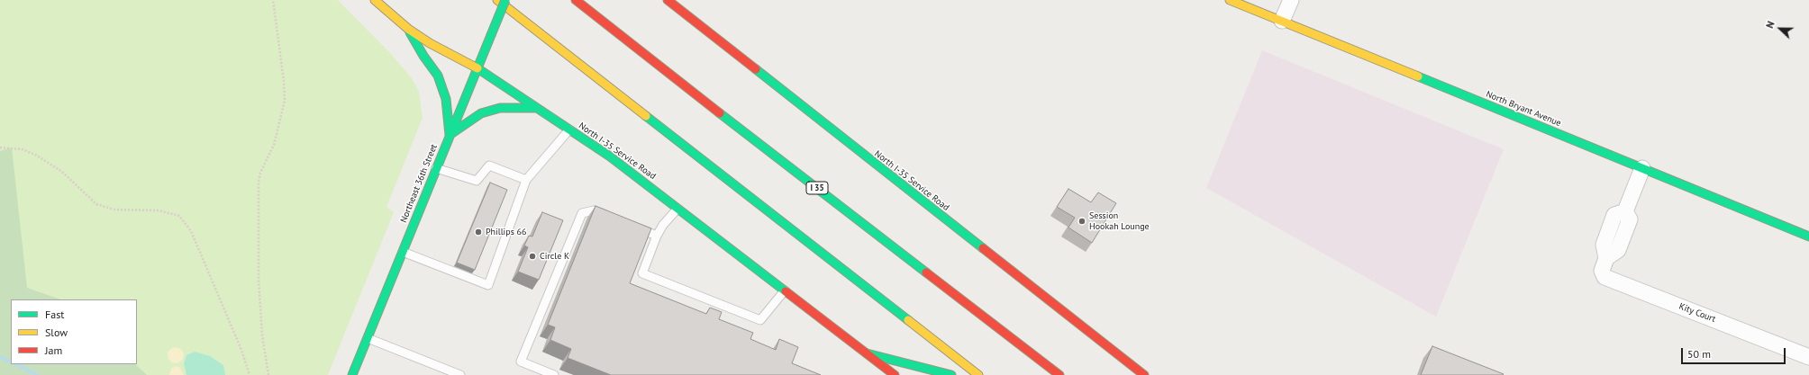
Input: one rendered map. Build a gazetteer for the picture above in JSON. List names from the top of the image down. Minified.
{"streets":{"main road":["North Bryant Avenue","North I-35 Service Road","Northeast 36th Street","I 35"],"street":["Kity Court"]},"crossings":[["North Bryant Avenue","Kity Court"],["North I-35 Service Road","Northeast 36th Street"]],"places":["Session Hookah Lounge","Phillips 66","Circle K"],"legend":["Fast","Slow","Jam"],"scale_bar":"50 m","north":"left"}
